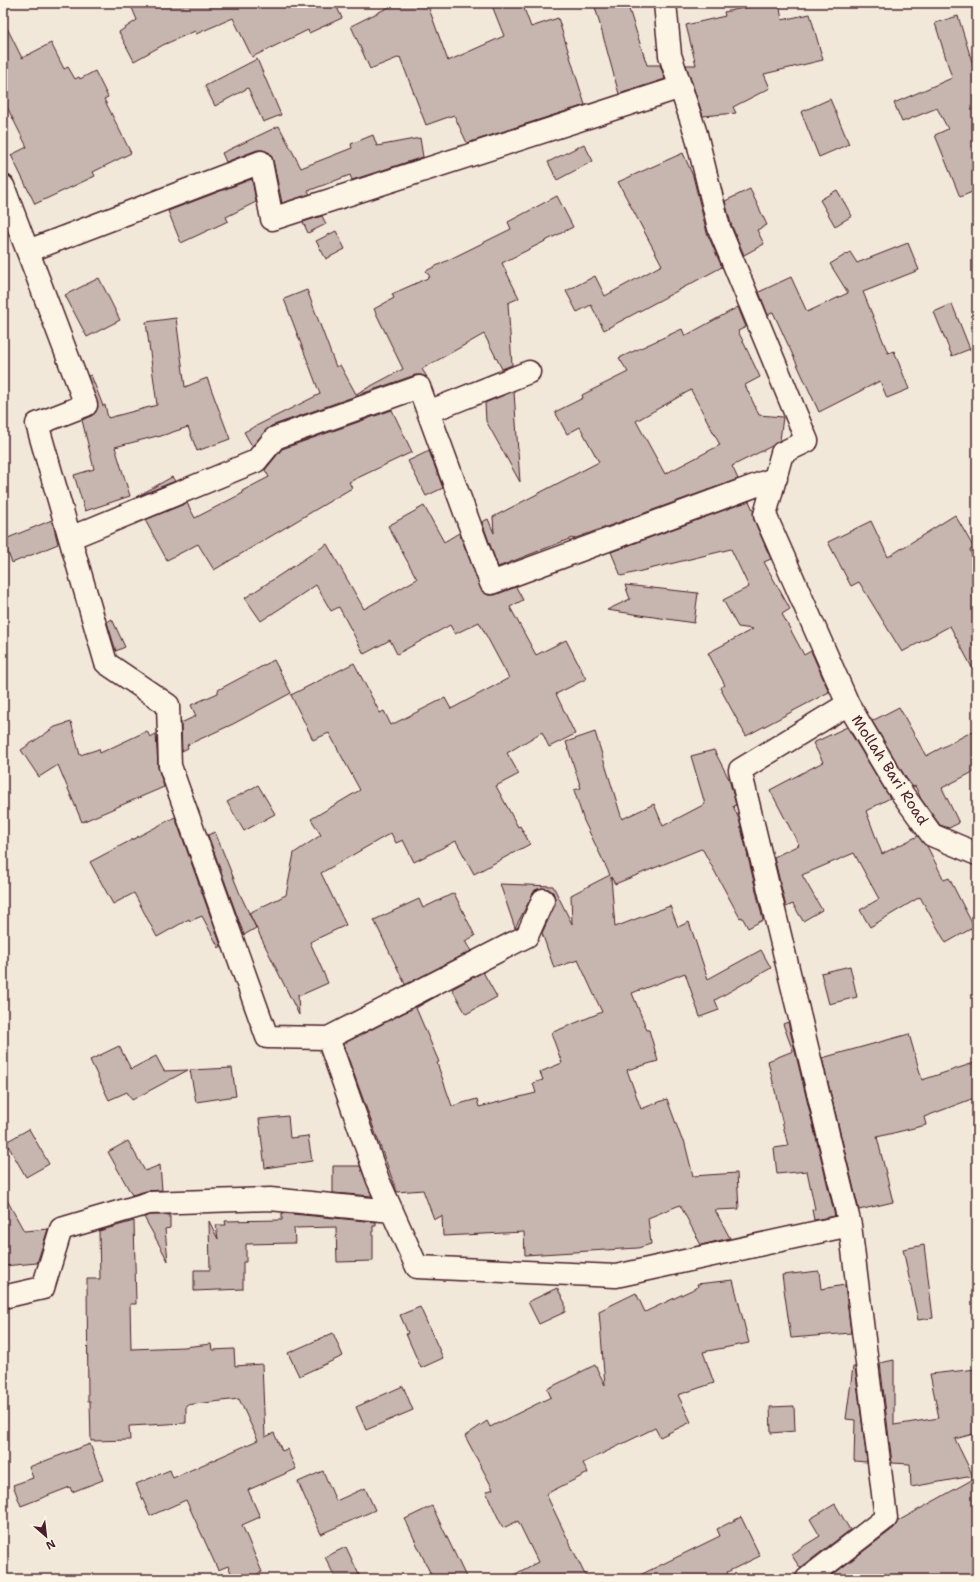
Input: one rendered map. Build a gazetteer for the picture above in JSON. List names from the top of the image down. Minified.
{"streets":{"street":["Mollah Bari Road"]},"north":"bottom right"}
